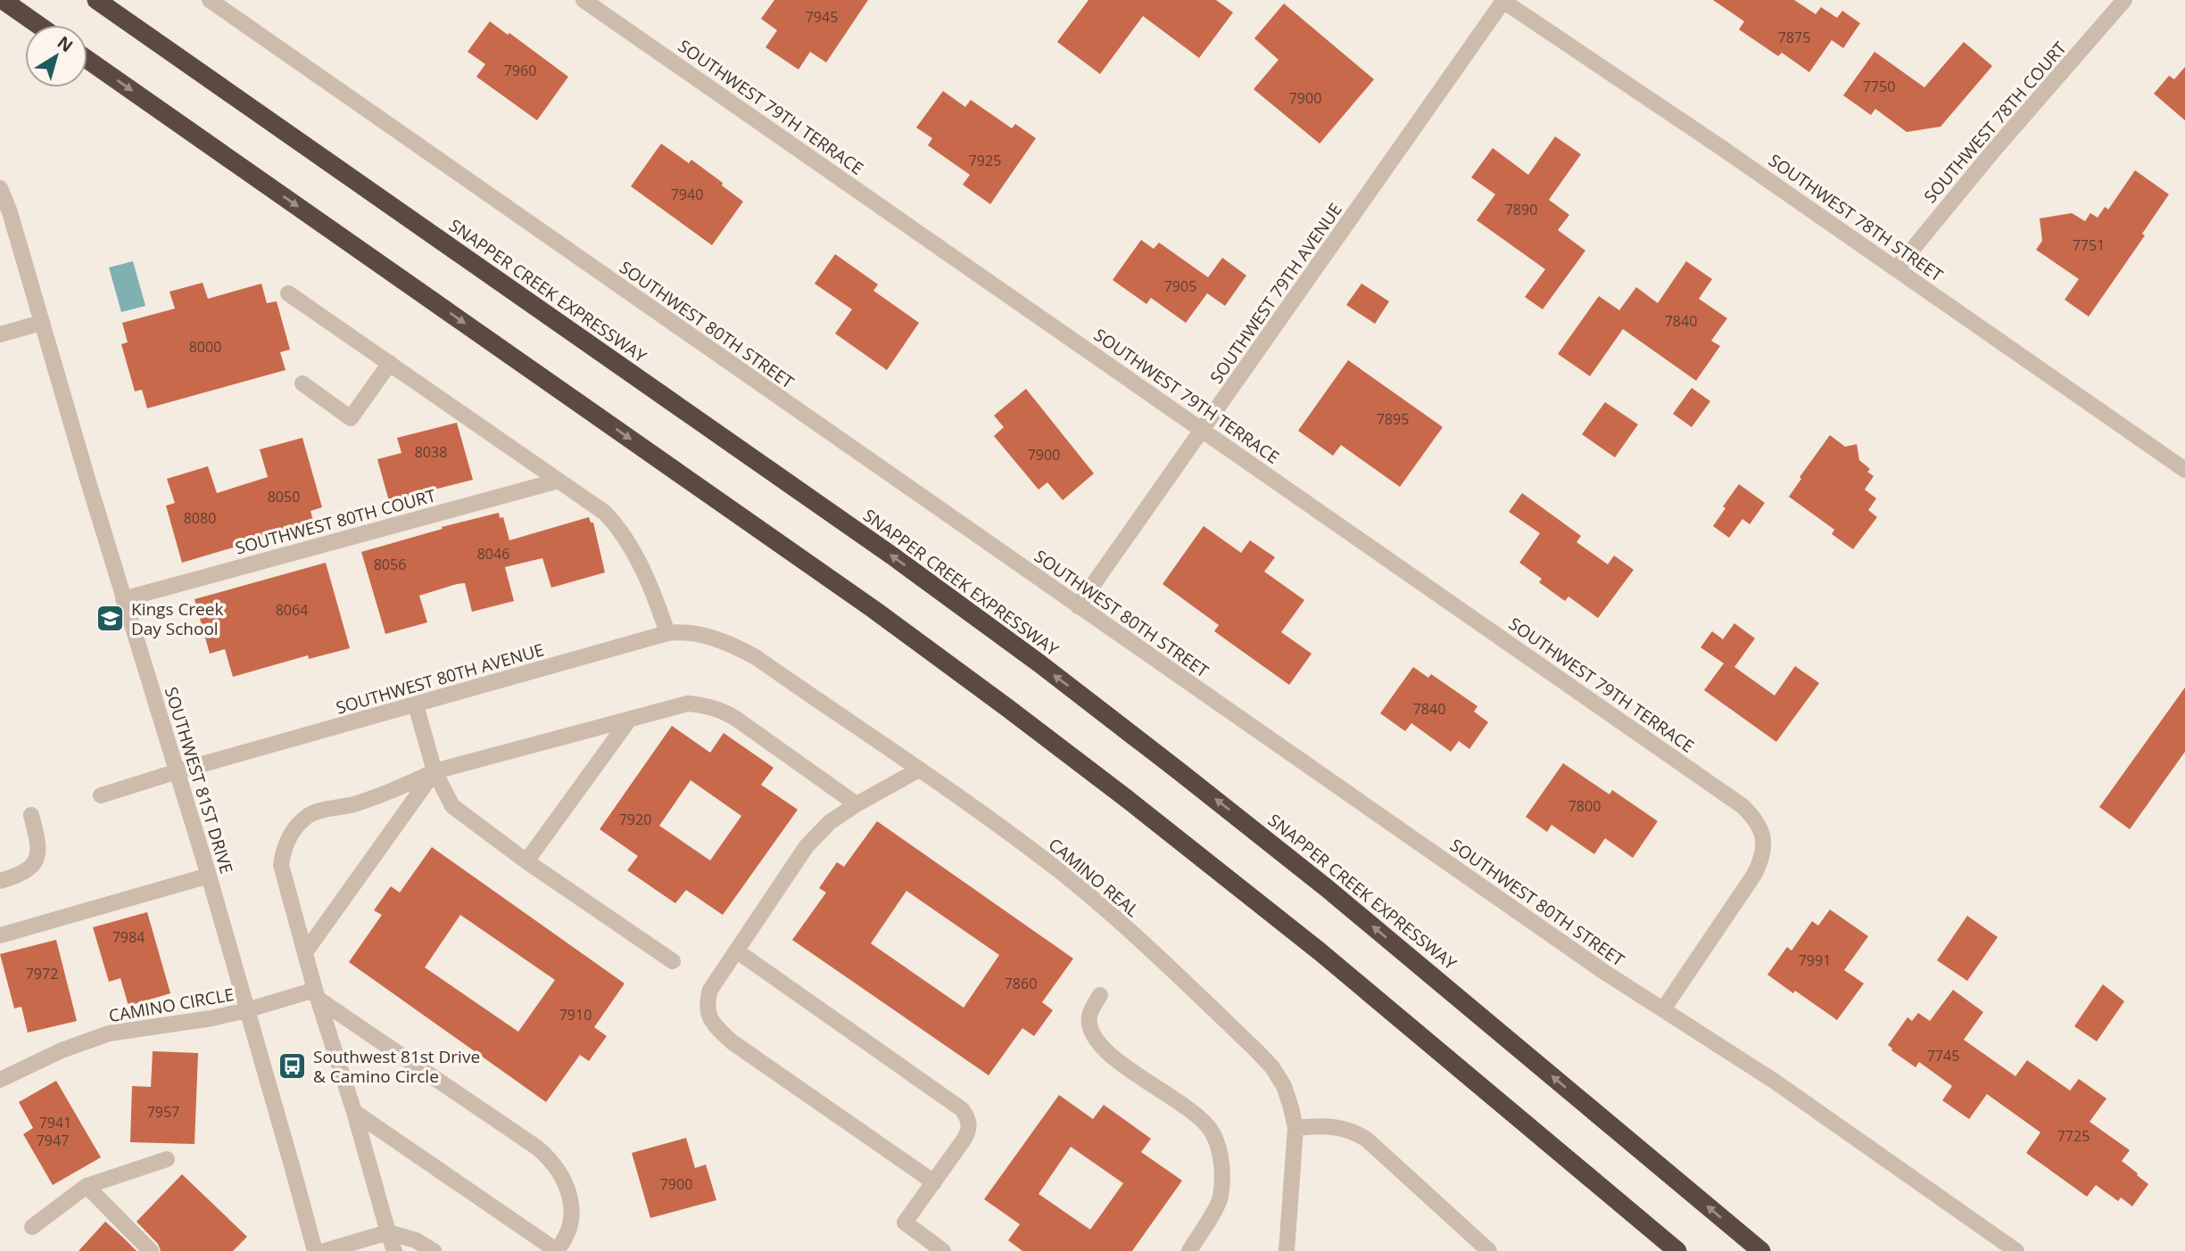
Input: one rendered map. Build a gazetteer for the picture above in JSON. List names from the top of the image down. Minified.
{"streets":{"highway":["SNAPPER CREEK EXPRESSWAY"],"street":["SOUTHWEST 79TH TERRACE","SOUTHWEST 78TH COURT","SOUTHWEST 78TH STREET","SOUTHWEST 79TH AVENUE","SOUTHWEST 80TH STREET","SOUTHWEST 80TH COURT","SOUTHWEST 80TH AVENUE","SOUTHWEST 81ST DRIVE","CAMINO REAL","CAMINO CIRCLE"]},"crossings":[["SOUTHWEST 79TH TERRACE","SOUTHWEST 79TH AVENUE"],["SOUTHWEST 79TH TERRACE","SOUTHWEST 80TH STREET"],["SOUTHWEST 78TH COURT","SOUTHWEST 78TH STREET"],["SOUTHWEST 78TH STREET","SOUTHWEST 79TH AVENUE"],["SOUTHWEST 79TH AVENUE","SOUTHWEST 80TH STREET"],["SOUTHWEST 80TH COURT","SOUTHWEST 81ST DRIVE"],["SOUTHWEST 80TH AVENUE","SOUTHWEST 81ST DRIVE"],["SOUTHWEST 80TH AVENUE","CAMINO REAL"],["SOUTHWEST 81ST DRIVE","CAMINO CIRCLE"]],"places":{"school or university":["Kings Creek Day School"],"bus stop":["Southwest 81st Drive & Camino Circle"]},"house_numbers":["7945","7875","7960","7750","7900","7925","7940","7890","7751","7905","7840","8000","7895","8038","7900","8050","8080","8046","8056","8064","7840","7800","7920","7984","7991","7972","7860","7910","7745","7957","7941","7725","7947","7900"],"north":"top right"}
